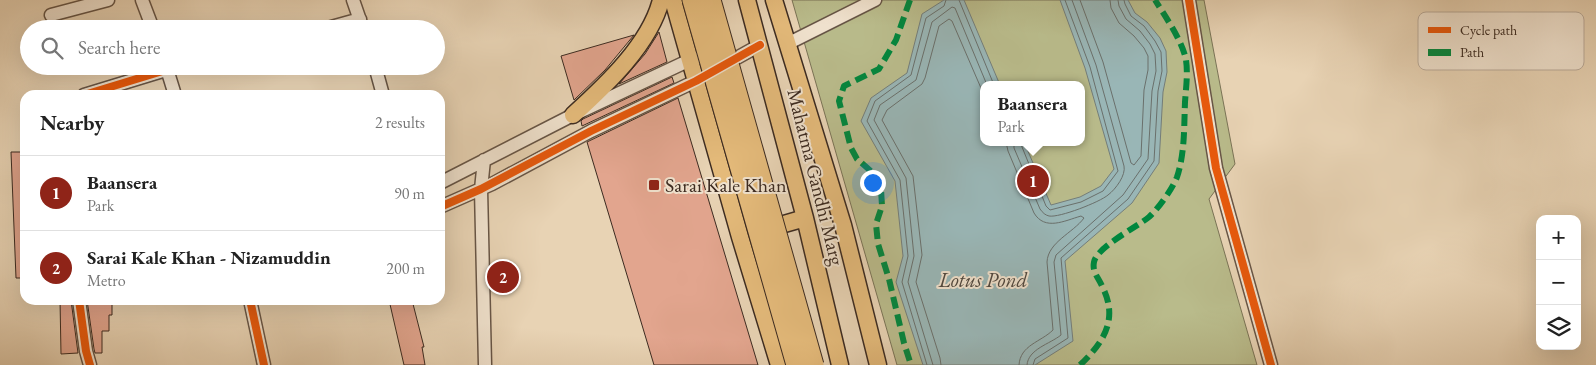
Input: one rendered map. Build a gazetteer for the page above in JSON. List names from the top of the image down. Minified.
{"streets":{"main road":["Mahatma Gandhi Marg"]},"water":["Lotus Pond"],"places":{"transit":["Sarai Kale Khan"]},"legend":["Cycle path","Path"],"page":{"search":"Search here","popup":["Baansera","Park"],"heading":["Nearby","2 results"],"list":[{"mark":"1","name":"Baansera","note":"Park","value":"90 m"},{"mark":"2","name":"Sarai Kale Khan - Nizamuddin","note":"Metro","value":"200 m"}],"pins":["1","2"],"map_buttons":["+","−"]}}
